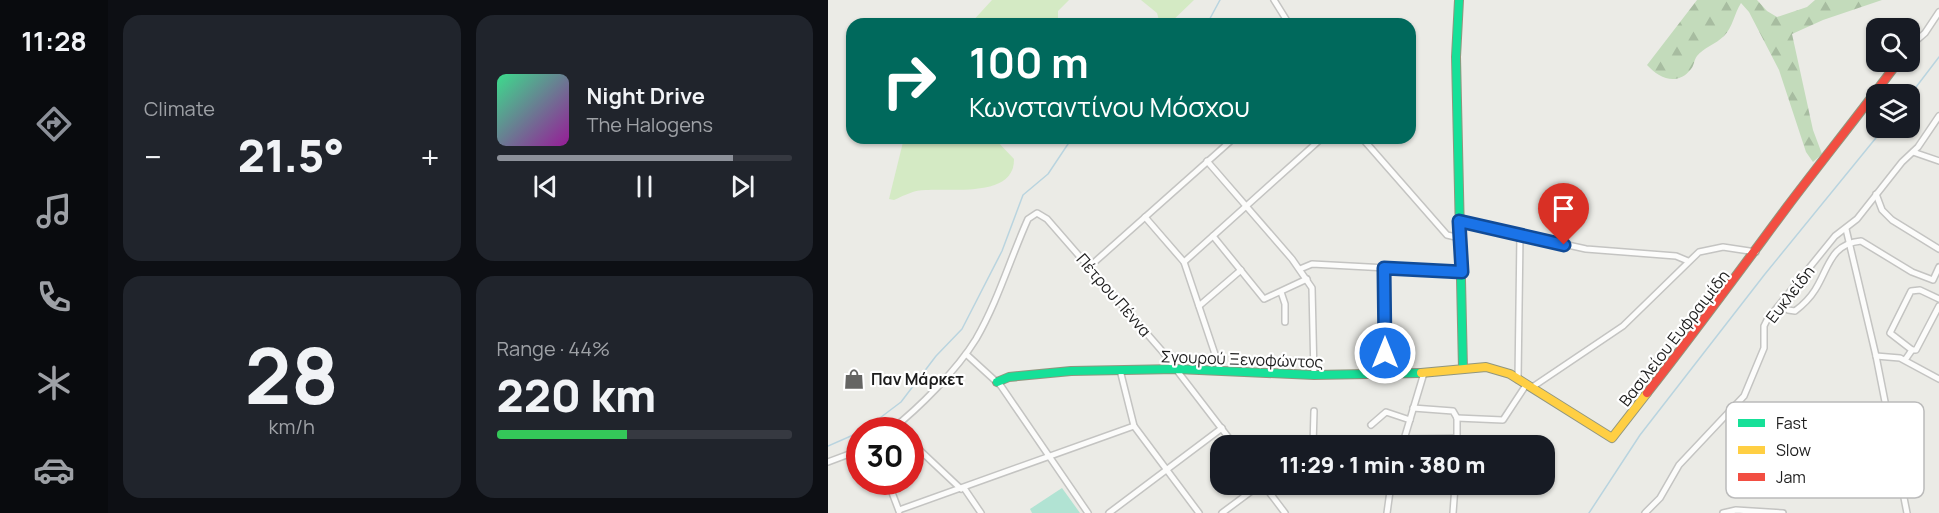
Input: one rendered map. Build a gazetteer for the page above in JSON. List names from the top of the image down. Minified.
{"streets":{"street":["Ευκλείδη","Πέτρου Πέννα","Βασιλείου Ευφραιμίδη","Σγουρού Ξενοφώντος"]},"crossings":[["Πέτρου Πέννα","Σγουρού Ξενοφώντος"],["Βασιλείου Ευφραιμίδη","Σγουρού Ξενοφώντος"]],"places":{"shop":["Παν Μάρκετ"]},"legend":["Fast","Slow","Jam"],"page":{"tabs":"11:28","tile":["Climate",["28","km/h"],["Range · 44%","220 km"]],"turn":["100 m","Κωνσταντίνου Μόσχου"],"song":["Night Drive","The Halogens"],"heat":["−","21.5°","+"],"limit":"30","trip":"11:29 · 1 min · 380 m"}}
